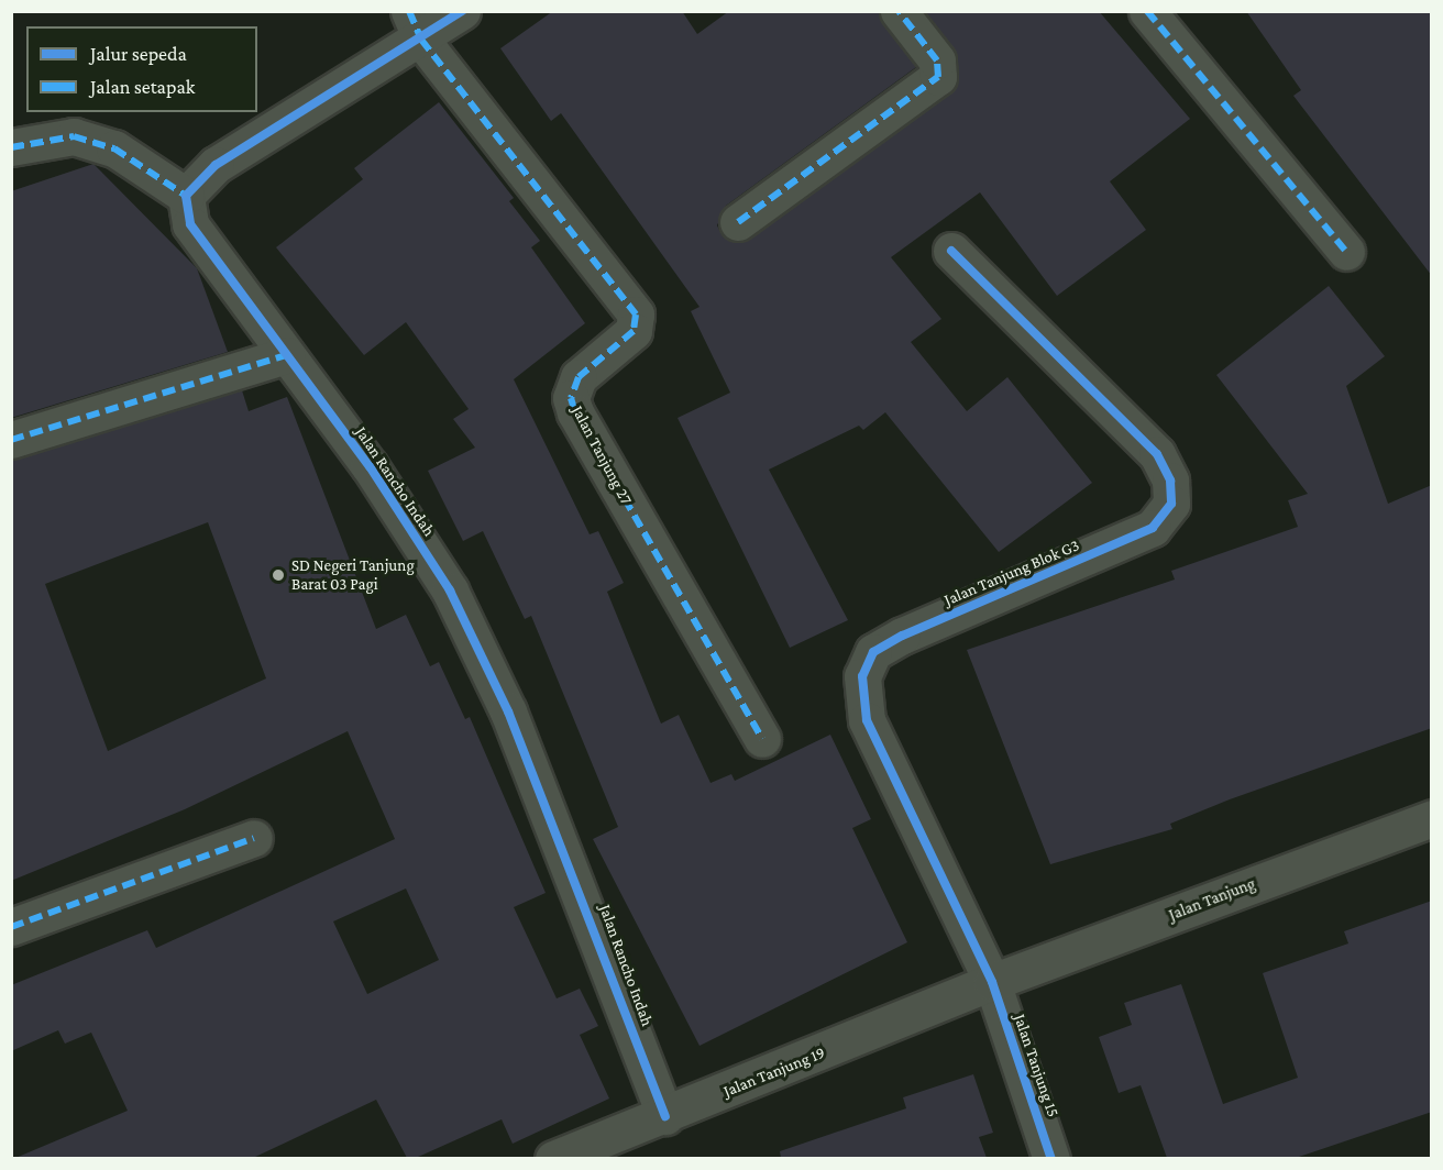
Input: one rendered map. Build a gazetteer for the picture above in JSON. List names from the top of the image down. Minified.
{"streets":{"street":["Jalan Tanjung 27","Jalan Rancho Indah","Jalan Tanjung Blok G3","Jalan Tanjung","Jalan Tanjung 15","Jalan Tanjung 19"]},"crossings":[["Jalan Rancho Indah","Jalan Tanjung 19"],["Jalan Tanjung Blok G3","Jalan Tanjung"],["Jalan Tanjung Blok G3","Jalan Tanjung 15"],["Jalan Tanjung Blok G3","Jalan Tanjung 19"],["Jalan Tanjung","Jalan Tanjung 15"],["Jalan Tanjung","Jalan Tanjung 19"],["Jalan Tanjung 15","Jalan Tanjung 19"]],"places":["SD Negeri Tanjung Barat 03 Pagi"],"legend":["Jalur sepeda","Jalan setapak"]}
